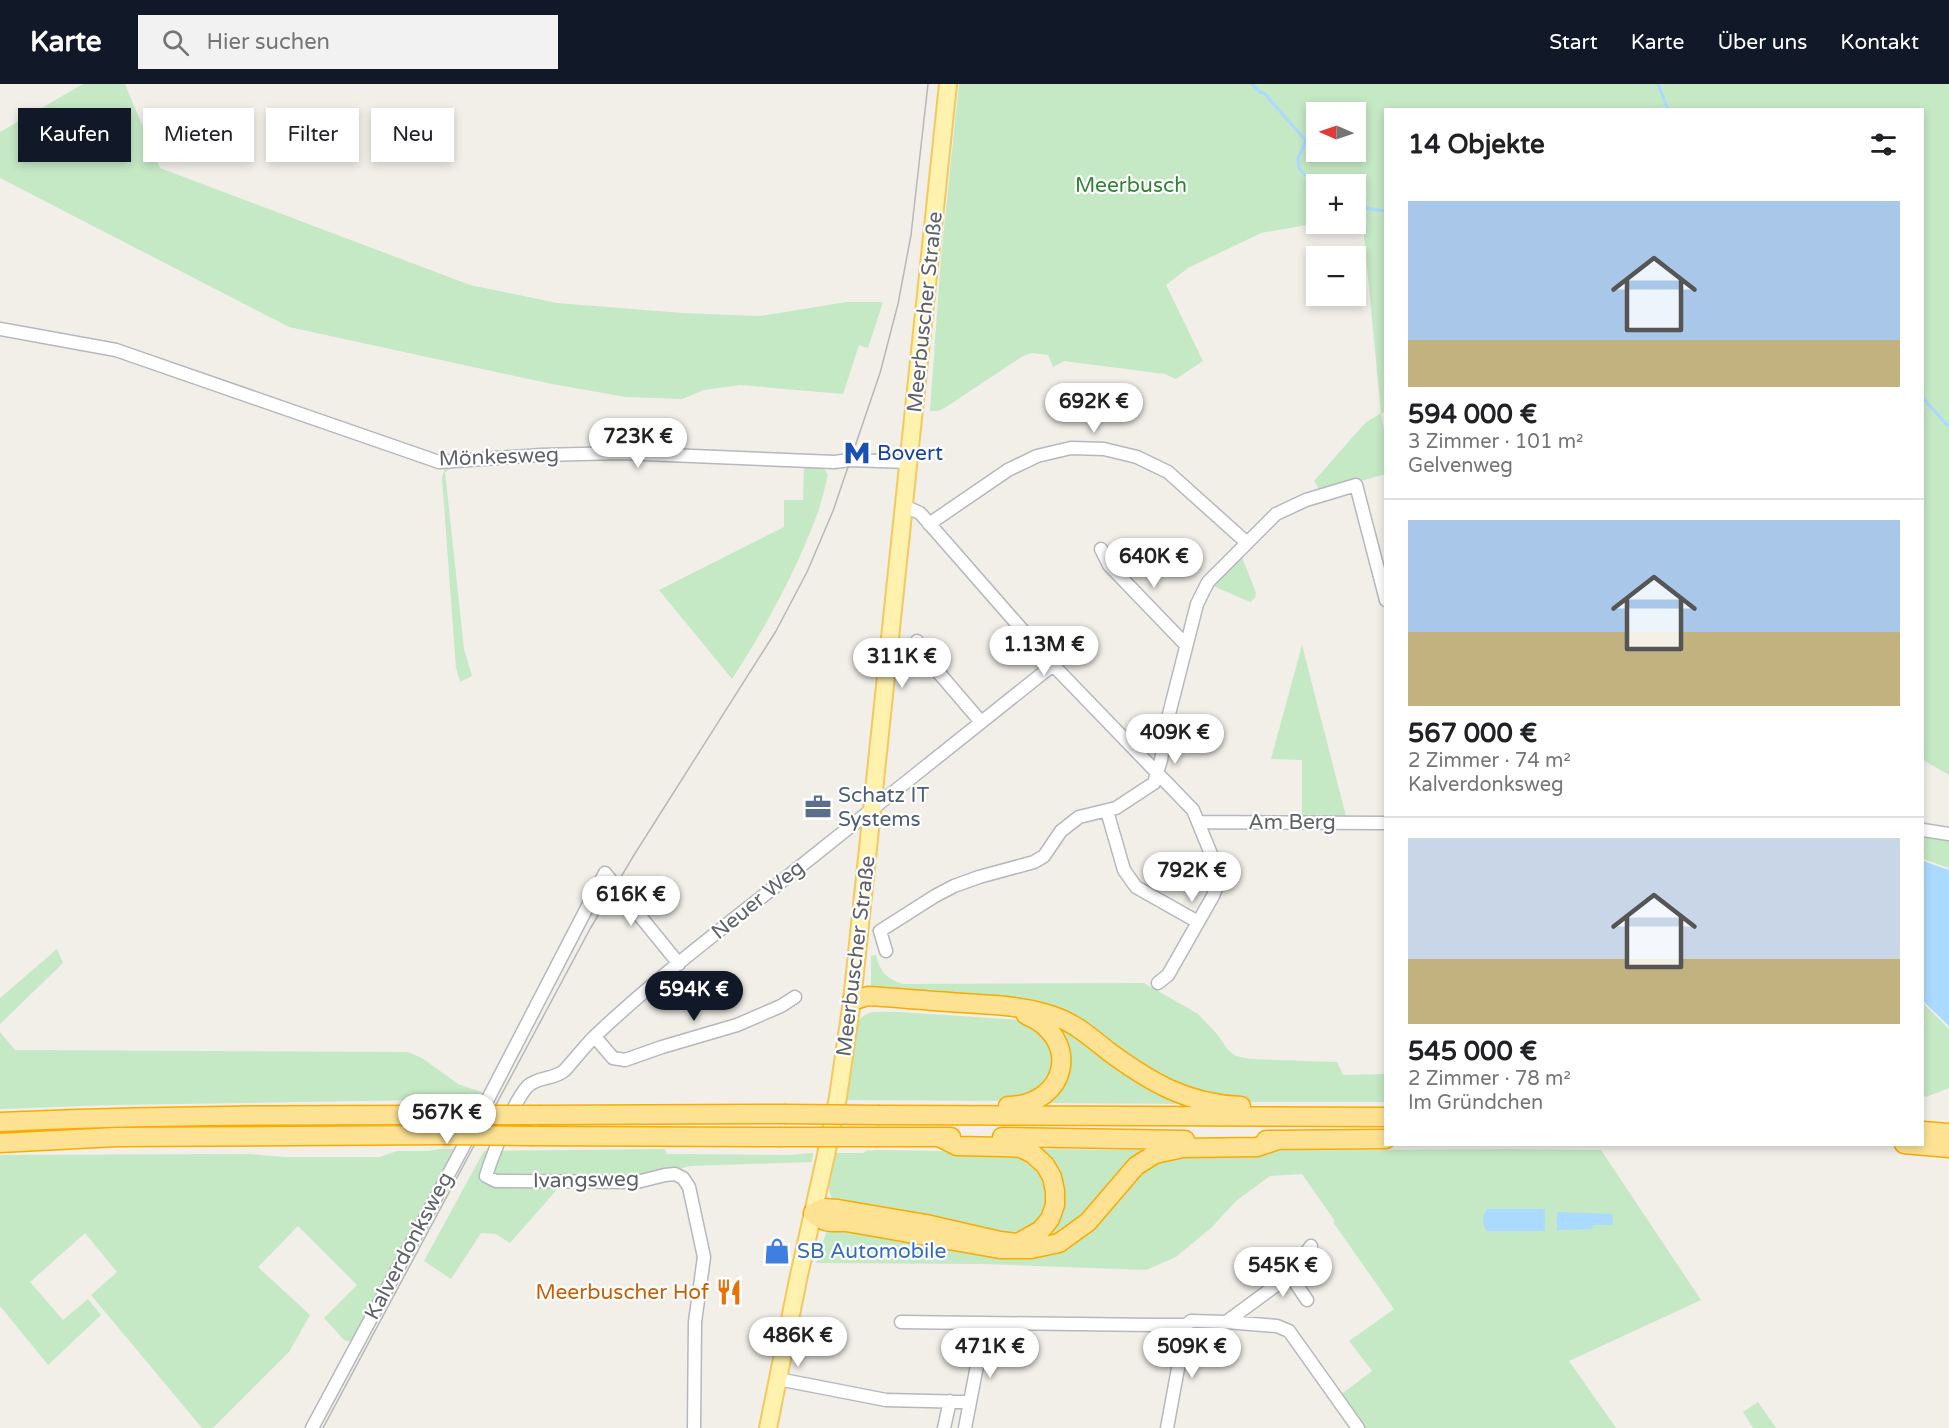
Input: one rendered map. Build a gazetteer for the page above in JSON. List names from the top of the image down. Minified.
{"streets":{"main road":["Meerbuscher Straße"],"street":["Mönkesweg","Am Berg","Neuer Weg","Ivangsweg","Kalverdonksweg"]},"crossings":[["Meerbuscher Straße","Mönkesweg"],["Meerbuscher Straße","Neuer Weg"],["Neuer Weg","Ivangsweg"],["Neuer Weg","Kalverdonksweg"]],"parks":["Meerbusch"],"places":{"metro station":["Bovert"],"office":["Schatz IT Systems"],"shop":["SB Automobile"],"restaurant":["Meerbuscher Hof"]},"north":"left","page":{"header":"Karte","search":"Hier suchen","nav":["Start","Karte","Über uns","Kontakt"],"map_buttons":["+","−"],"chip":["Kaufen","Mieten","Filter","Neu"],"heading":"14 Objekte","list":[{"name":"594 000 €","note":"3 Zimmer · 101 m² · Gelvenweg"},{"name":"567 000 €","note":"2 Zimmer · 74 m² · Kalverdonksweg"},{"name":"545 000 €","note":"2 Zimmer · 78 m² · Im Gründchen"}],"price":["692K €","723K €","640K €","1.13M €","311K €","409K €","792K €","616K €","594K €","567K €","545K €","486K €","471K €","509K €"]}}
